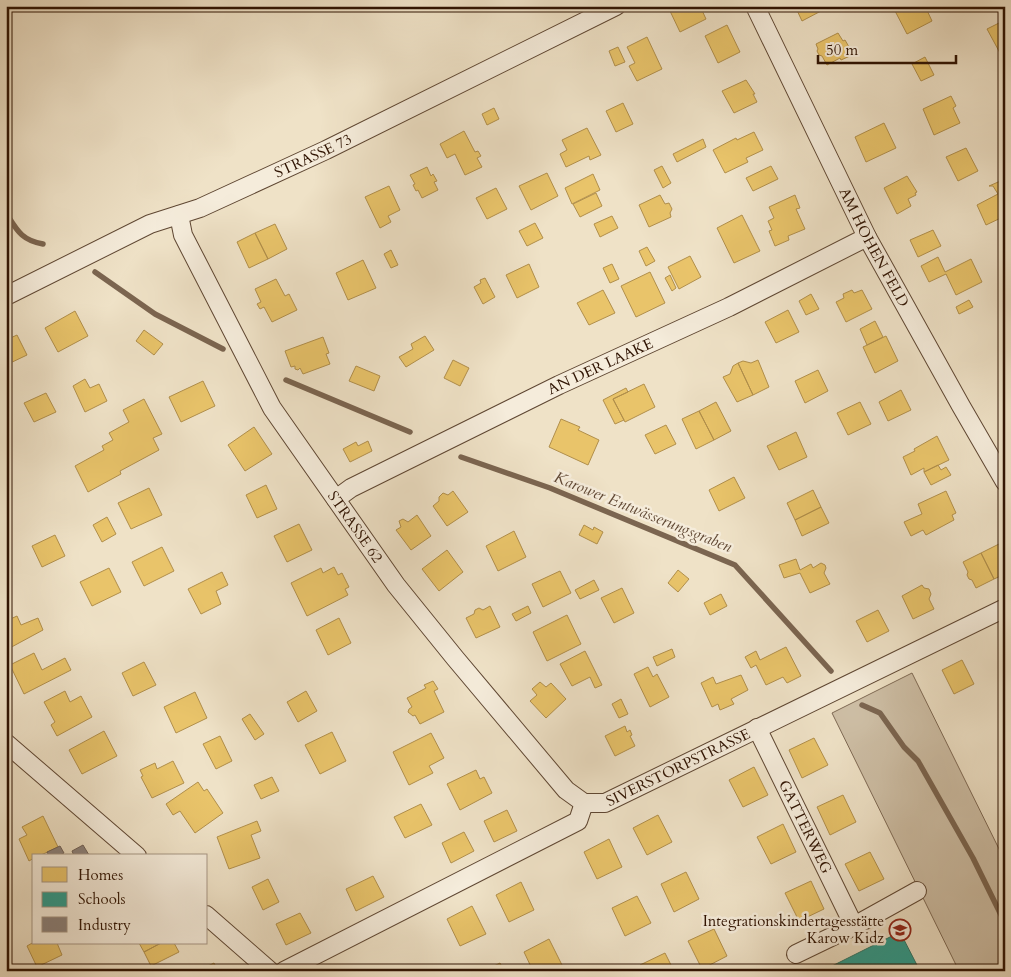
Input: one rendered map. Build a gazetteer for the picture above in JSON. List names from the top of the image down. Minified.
{"streets":{"street":["STRASSE 73","AM HOHEN FELD","AN DER LAAKE","STRASSE 62","SIVERSTORPSTRASSE","GATTERWEG"]},"crossings":[["STRASSE 73","STRASSE 62"],["AM HOHEN FELD","AN DER LAAKE"],["AN DER LAAKE","STRASSE 62"],["STRASSE 62","SIVERSTORPSTRASSE"],["SIVERSTORPSTRASSE","GATTERWEG"]],"water":["Karower Entwässerungsgraben"],"places":{"school or university":["Integrationskindertagesstätte Karow Kidz"]},"legend":["Homes","Schools","Industry"],"scale_bar":"50 m"}
